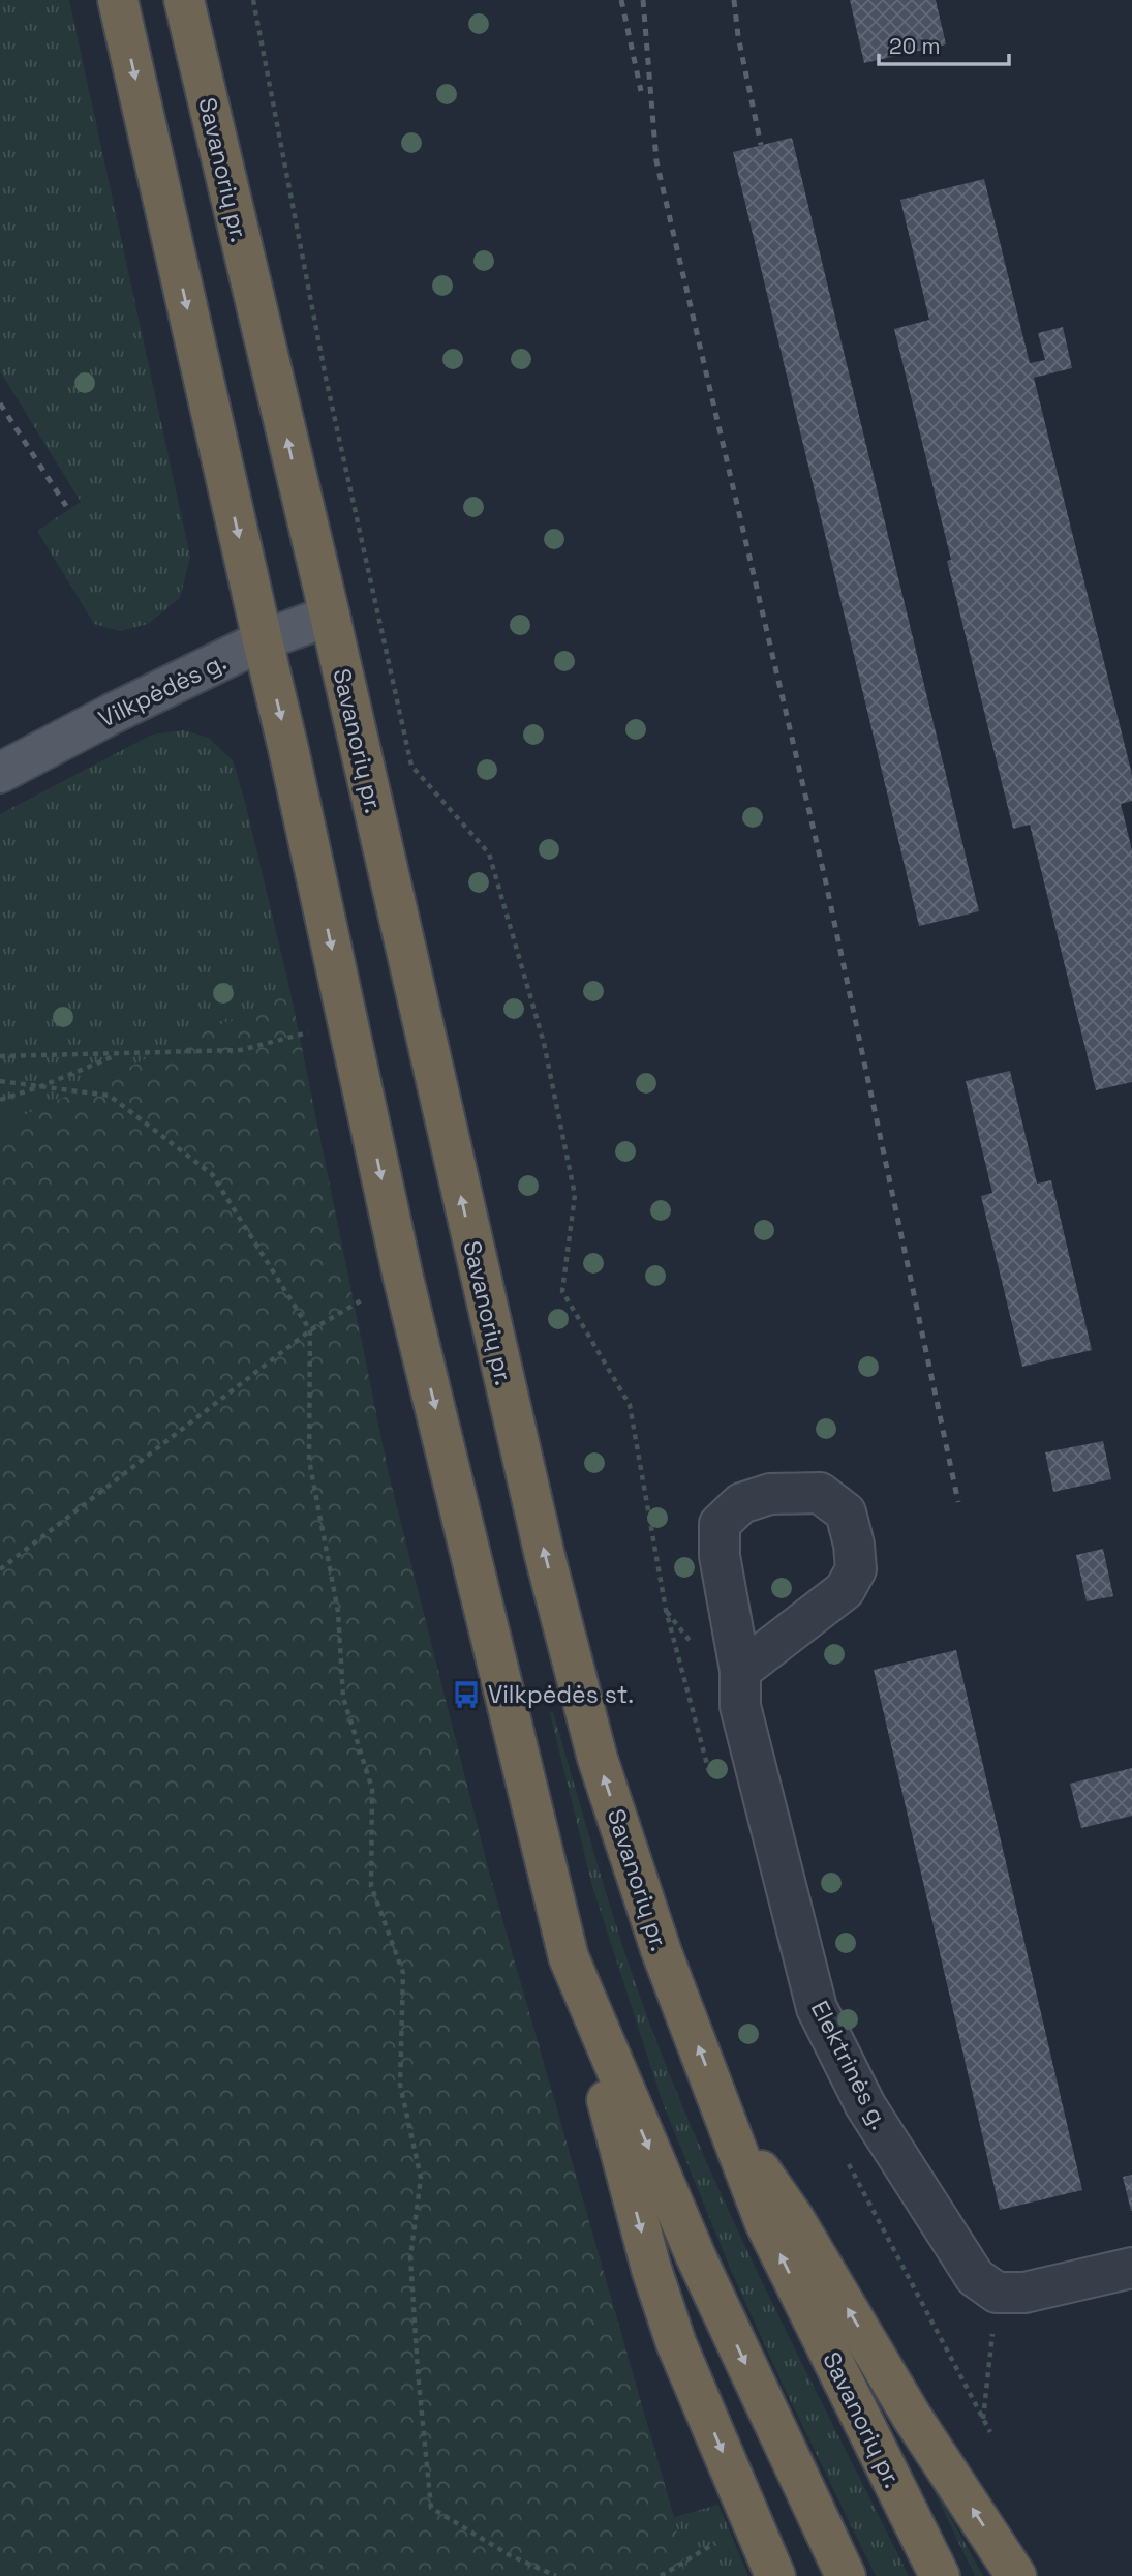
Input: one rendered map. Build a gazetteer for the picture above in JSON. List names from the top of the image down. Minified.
{"streets":{"highway":["Savanorių pr."],"main road":["Vilkpėdės g."],"street":["Elektrinės g."]},"crossings":[["Savanorių pr.","Vilkpėdės g."]],"places":{"bus stop":["Vilkpėdės st."]},"scale_bar":"20 m"}
